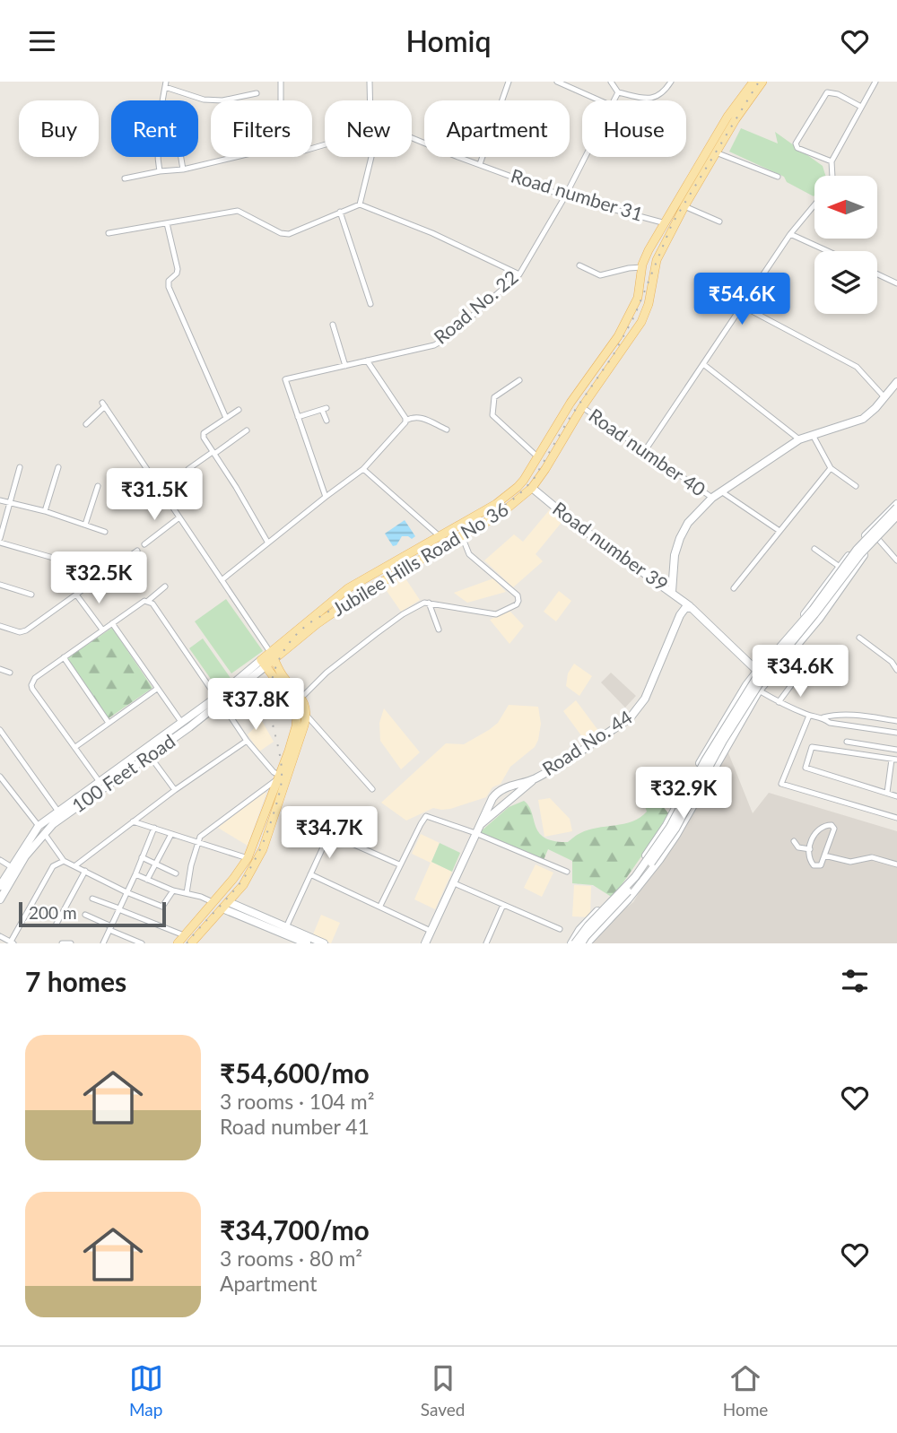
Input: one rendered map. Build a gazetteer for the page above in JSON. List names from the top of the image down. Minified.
{"streets":{"main road":["Road number 39","Jubilee Hills Road No 36","Road No. 44","100 Feet Road"],"street":["Road number 31","Road No. 22","Road number 40"]},"crossings":[["Road number 31","Road No. 22"],["Road number 31","Jubilee Hills Road No 36"],["Road number 40","Jubilee Hills Road No 36"],["Road number 39","Jubilee Hills Road No 36"],["Road number 39","Road No. 44"],["Jubilee Hills Road No 36","100 Feet Road"]],"scale_bar":"200 m","north":"left","page":{"header":"Homiq","chip":["Buy","Rent","Filters","New","Apartment","House"],"price":["₹54.6K","₹31.5K","₹32.5K","₹34.6K","₹37.8K","₹32.9K","₹34.7K"],"scale":"200 m","heading":"7 homes","list":[{"name":"₹54,600/mo","note":"3 rooms · 104 m² · Road number 41"},{"name":"₹34,700/mo","note":"3 rooms · 80 m² · Apartment"}],"tabs":["Map","Saved","Home"]}}
